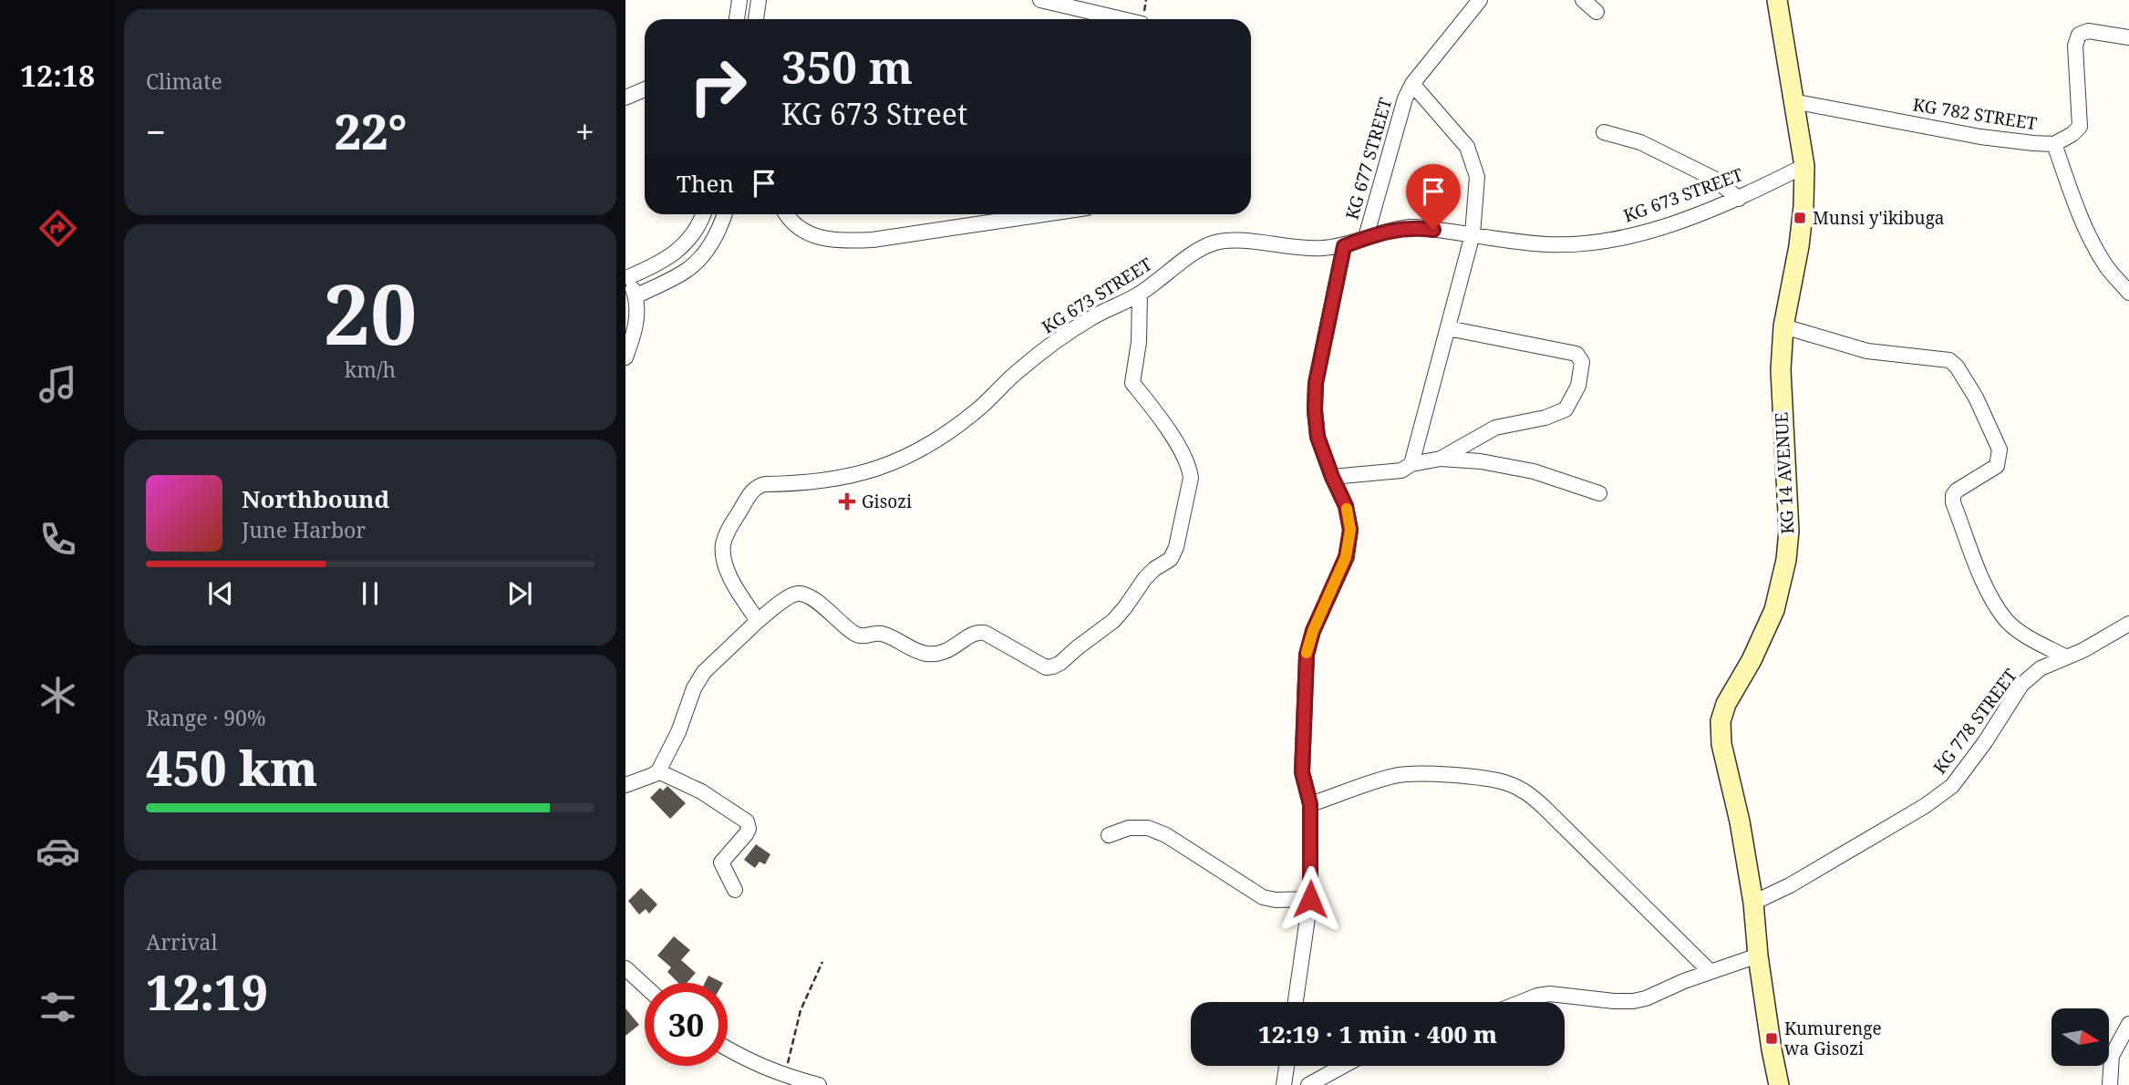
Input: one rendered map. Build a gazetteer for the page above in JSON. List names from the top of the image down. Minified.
{"streets":{"main road":["KG 14 AVENUE"],"street":["KG 782 STREET","KG 677 STREET","KG 673 STREET","KG 778 STREET"]},"crossings":[["KG 782 STREET","KG 14 AVENUE"],["KG 677 STREET","KG 673 STREET"],["KG 673 STREET","KG 14 AVENUE"],["KG 14 AVENUE","KG 778 STREET"]],"places":{"transit":["Munsi y'ikibuga","Kumurenge wa Gisozi"],"health":["Gisozi"]},"north":"right","page":{"tabs":"12:18","tile":["Climate",["20","km/h"],["Range · 90%","450 km"],["Arrival","12:19"]],"turn":["350 m","KG 673 Street"],"heat":["−","22°","+"],"then":"Then","song":["Northbound","June Harbor"],"limit":"30","trip":"12:19 · 1 min · 400 m"}}
